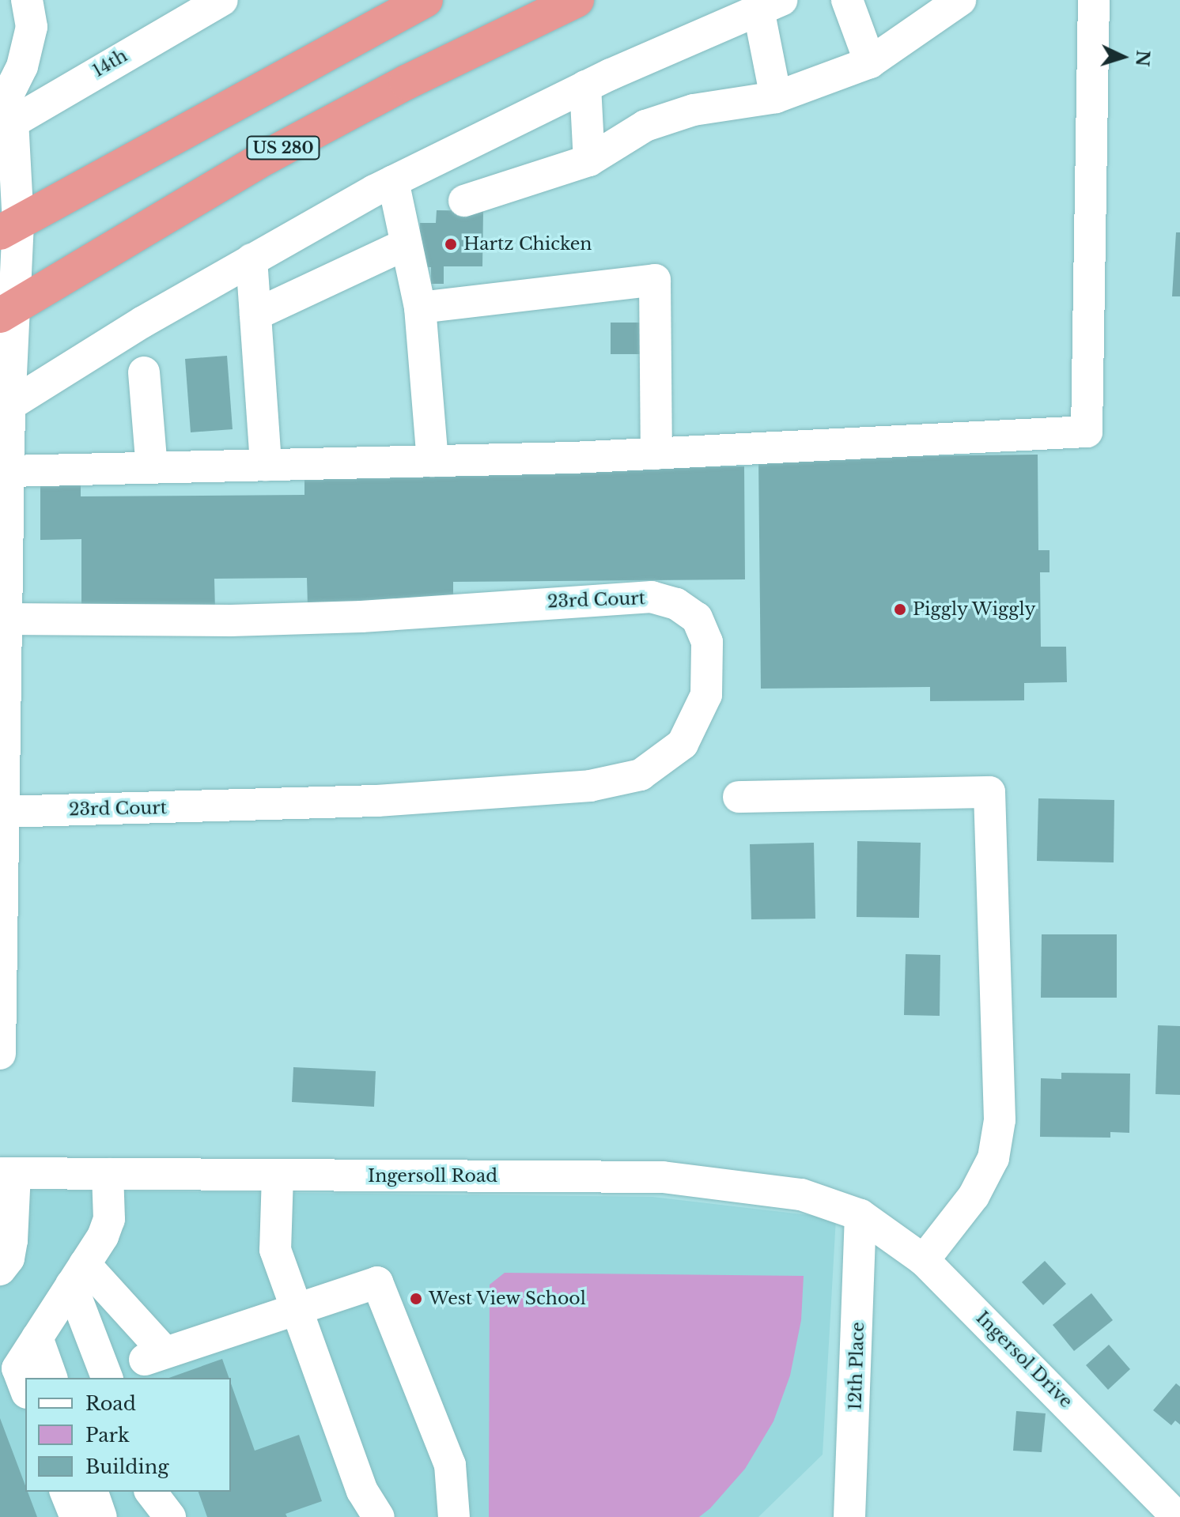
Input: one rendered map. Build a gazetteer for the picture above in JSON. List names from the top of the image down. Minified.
{"streets":{"highway":["US 280"],"street":["14th","23rd Court","Ingersoll Road","Ingersol Drive","12th Place"]},"crossings":[["Ingersoll Road","Ingersol Drive"],["Ingersoll Road","12th Place"],["Ingersol Drive","12th Place"]],"places":["Hartz Chicken","Piggly Wiggly","West View School"],"legend":["Road","Park","Building"],"north":"right"}
